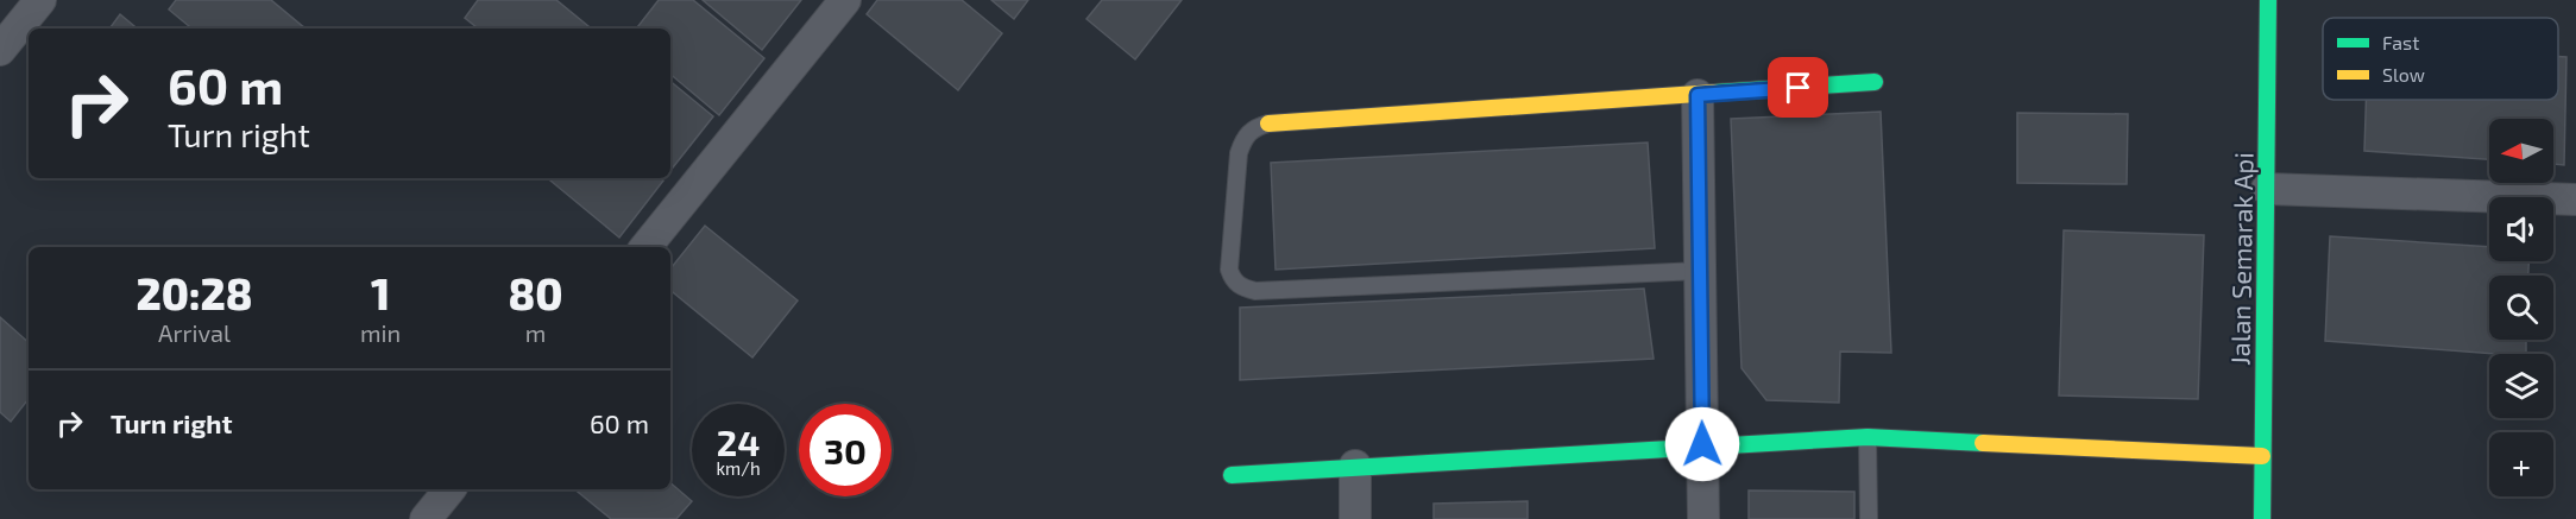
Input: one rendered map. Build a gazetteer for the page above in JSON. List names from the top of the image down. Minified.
{"streets":{"street":["Jalan Semarak Api"]},"legend":["Fast","Slow"],"north":"left","page":{"turn":["60 m","Turn right"],"map_buttons":"+","eta":["20:28","Arrival","1","min","80","m"],"list":[{"name":"Turn right","value":"60 m"}],"speed":"24 km/h","limit":"30"}}
